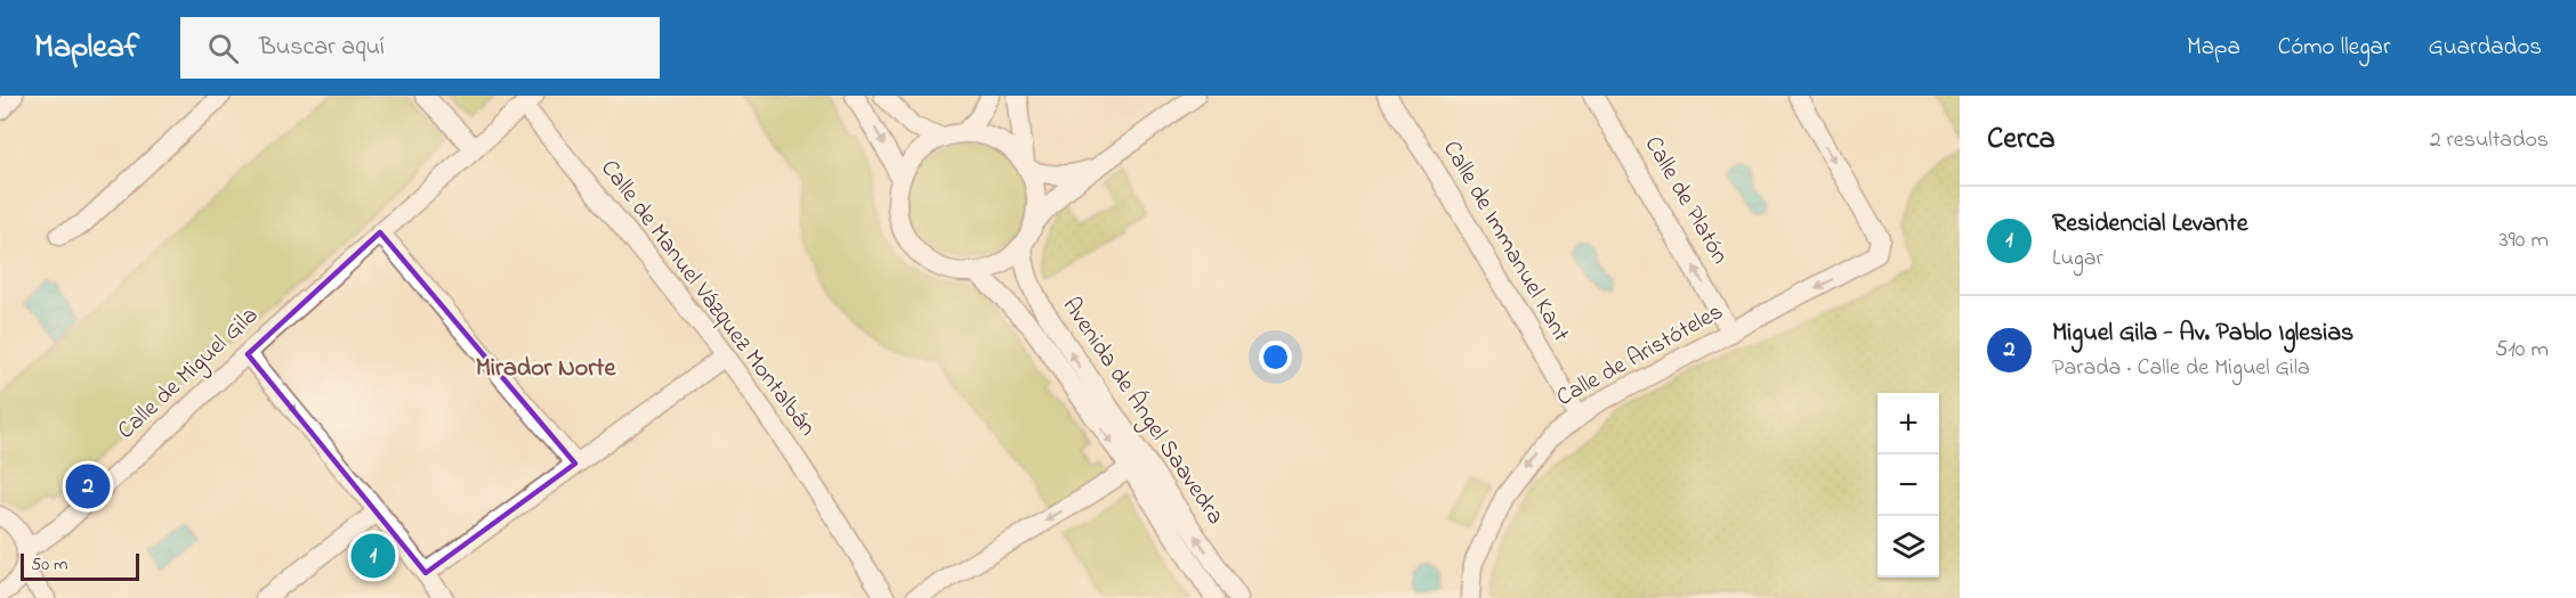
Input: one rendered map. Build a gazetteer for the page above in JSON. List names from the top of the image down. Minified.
{"streets":{"street":["Calle de Platón","Calle de Immanuel Kant","Calle de Manuel Vázquez Montalbán","Calle de Aristóteles","Calle de Miguel Gila","Avenida de Ángel Saavedra"]},"crossings":[["Calle de Platón","Calle de Aristóteles"],["Calle de Immanuel Kant","Calle de Aristóteles"],["Calle de Manuel Vázquez Montalbán","Calle de Miguel Gila"]],"one_way":["Calle de Platón","Calle de Aristóteles"],"districts":["Mirador Norte"],"scale_bar":"50 m","page":{"header":"Mapleaf","search":"Buscar aquí","nav":["Mapa","Cómo llegar","Guardados"],"heading":["Cerca","2 resultados"],"list":[{"mark":"1","name":"Residencial Levante","note":"Lugar","value":"390 m"},{"mark":"2","name":"Miguel Gila - Av. Pablo Iglesias","note":"Parada · Calle de Miguel Gila","value":"510 m"}],"map_buttons":["+","−"],"pins":["2","1"],"scale":"50 m"}}
